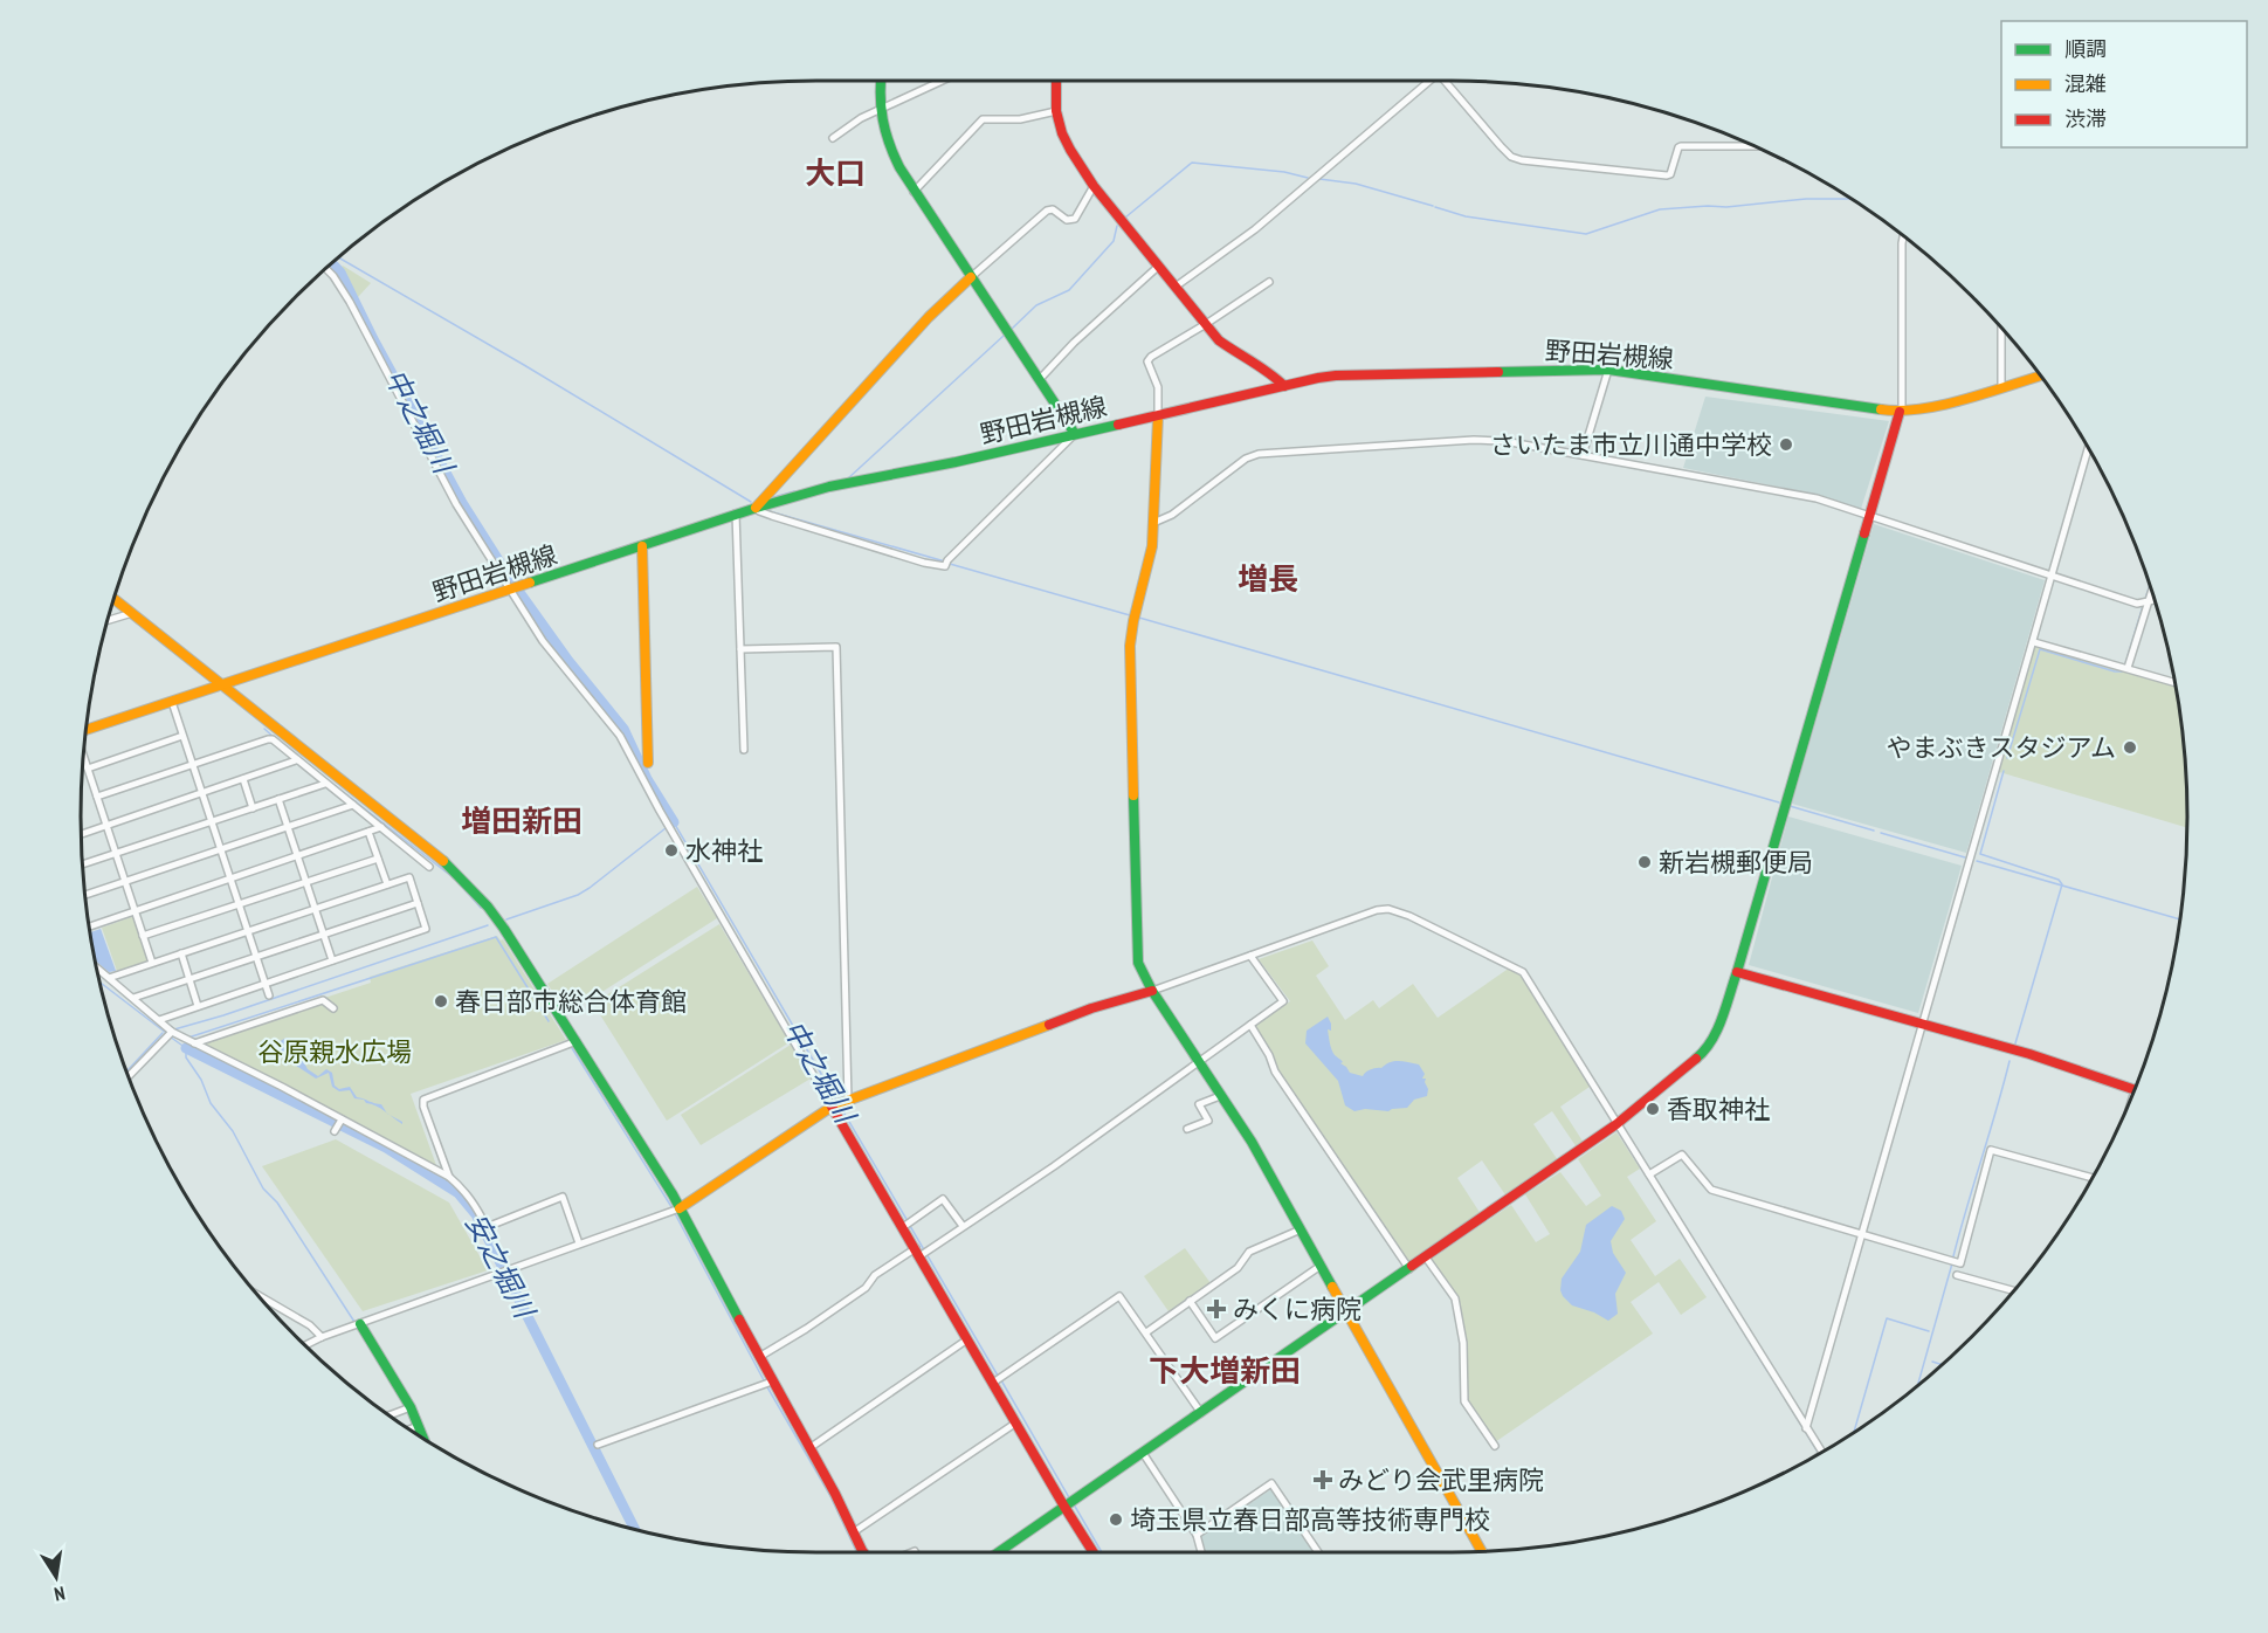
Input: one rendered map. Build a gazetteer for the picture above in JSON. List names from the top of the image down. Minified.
{"streets":{"street":["野田岩槻線"]},"districts":["大口","増長","増田新田","下大増新田"],"water":["中之堀川","安之堀川"],"parks":["谷原親水広場"],"places":{"other":["さいたま市立川通中学校","やまぶきスタジアム","水神社","新岩槻郵便局","春日部市総合体育館","香取神社","埼玉県立春日部高等技術専門校"],"health":["みくに病院","みどり会武里病院"]},"legend":["順調","混雑","渋滞"],"north":"bottom"}
